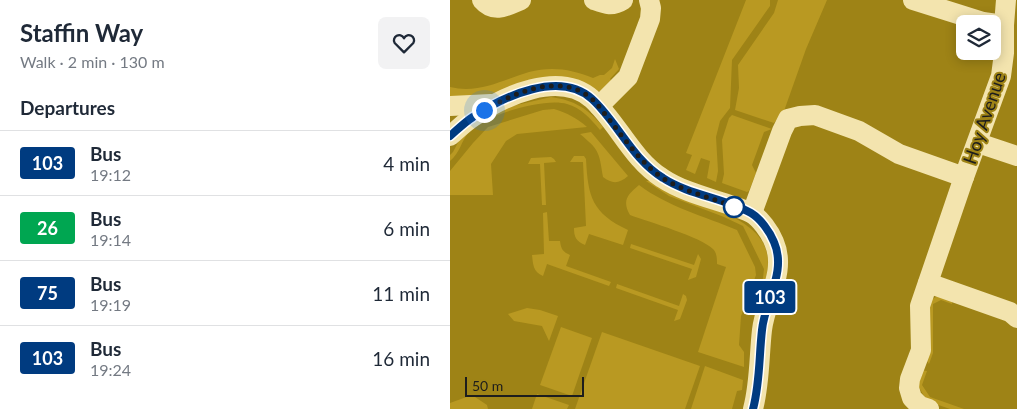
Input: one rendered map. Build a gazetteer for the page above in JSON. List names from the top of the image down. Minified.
{"streets":{"street":["Hoy Avenue"]},"lines":["bus line 103"],"scale_bar":"50 m","page":{"heading":[["Staffin Way","Walk · 2 min · 130 m"],"Departures"],"on_map":"103","list":[{"mark":"103","name":"Bus","note":"19:12","value":"4 min"},{"mark":"26","name":"Bus","note":"19:14","value":"6 min"},{"mark":"75","name":"Bus","note":"19:19","value":"11 min"},{"mark":"103","name":"Bus","note":"19:24","value":"16 min"}],"scale":"50 m"}}
